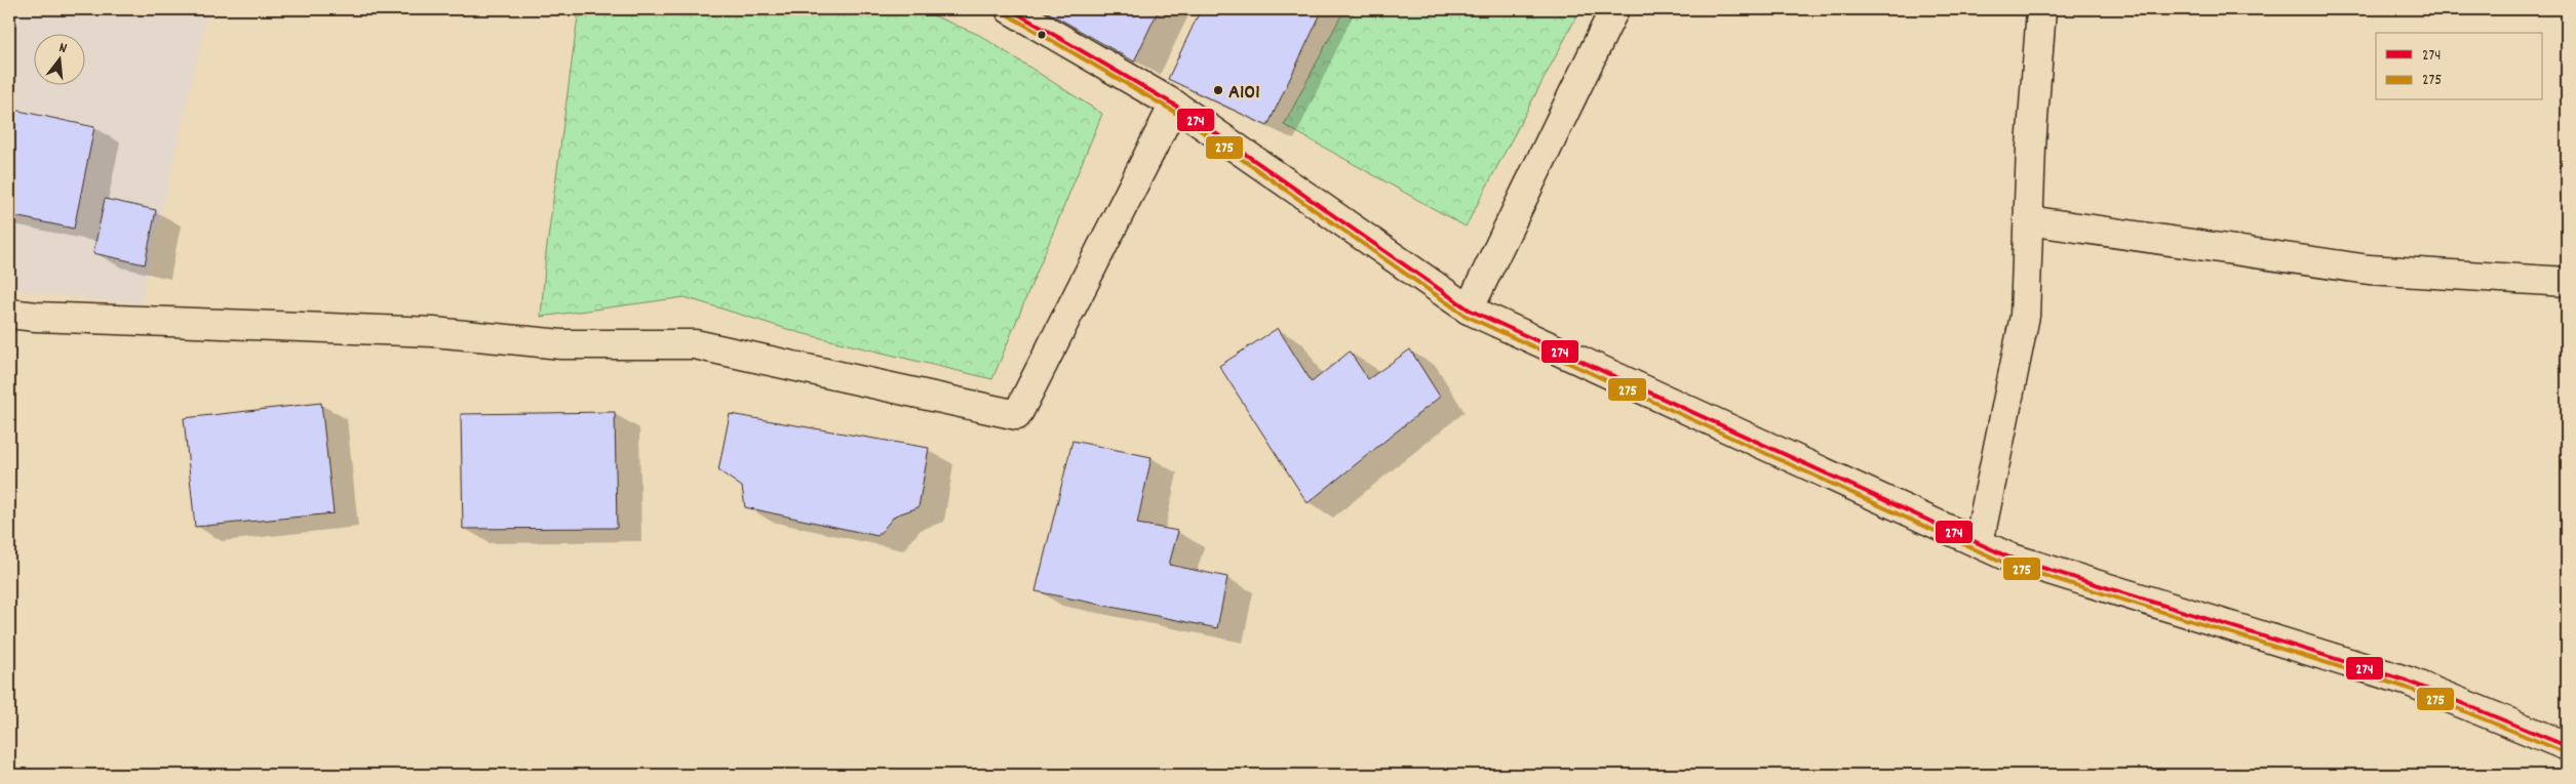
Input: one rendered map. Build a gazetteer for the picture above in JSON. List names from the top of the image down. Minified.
{"places":["A101"],"lines":["transit line 274","transit line 275"],"legend":["274","275"],"north":"top"}
